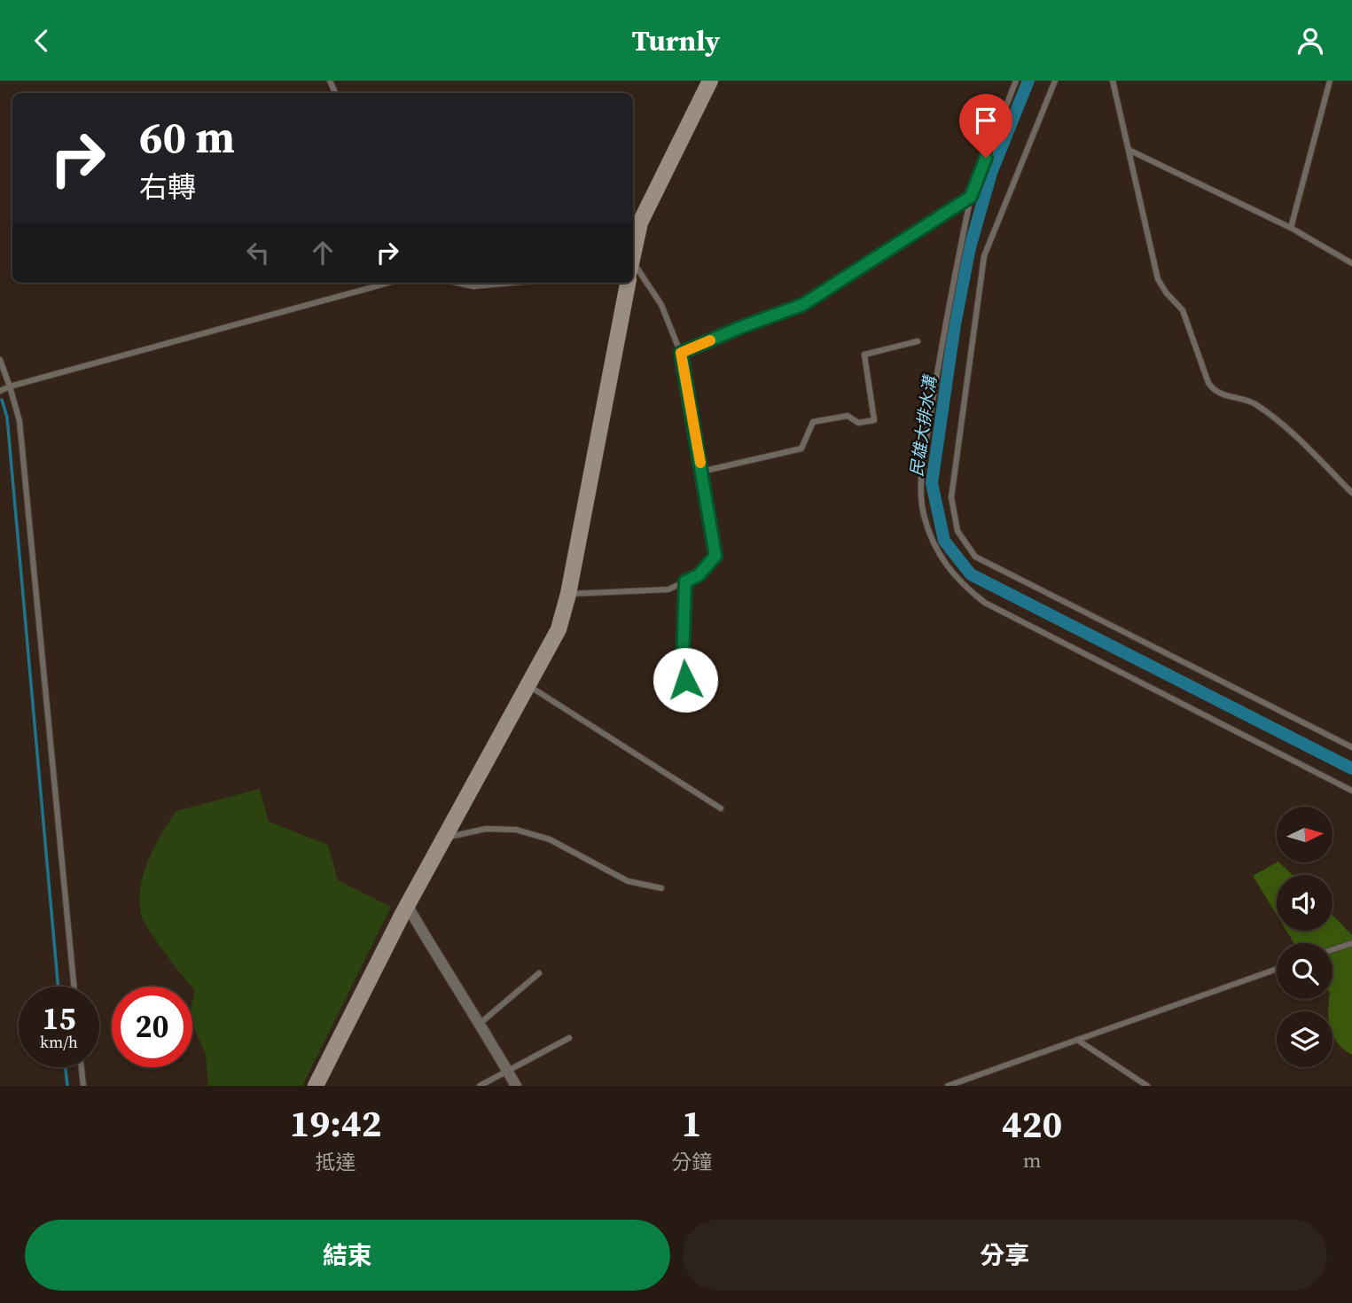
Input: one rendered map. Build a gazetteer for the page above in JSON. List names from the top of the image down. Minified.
{"water":["民雄大排水溝"],"north":"right","page":{"header":"Turnly","turn":["60 m","右轉"],"speed":"15 km/h","limit":"20","eta":["19:42","抵達","1","分鐘","420","m"],"buttons":["結束","分享"]}}
